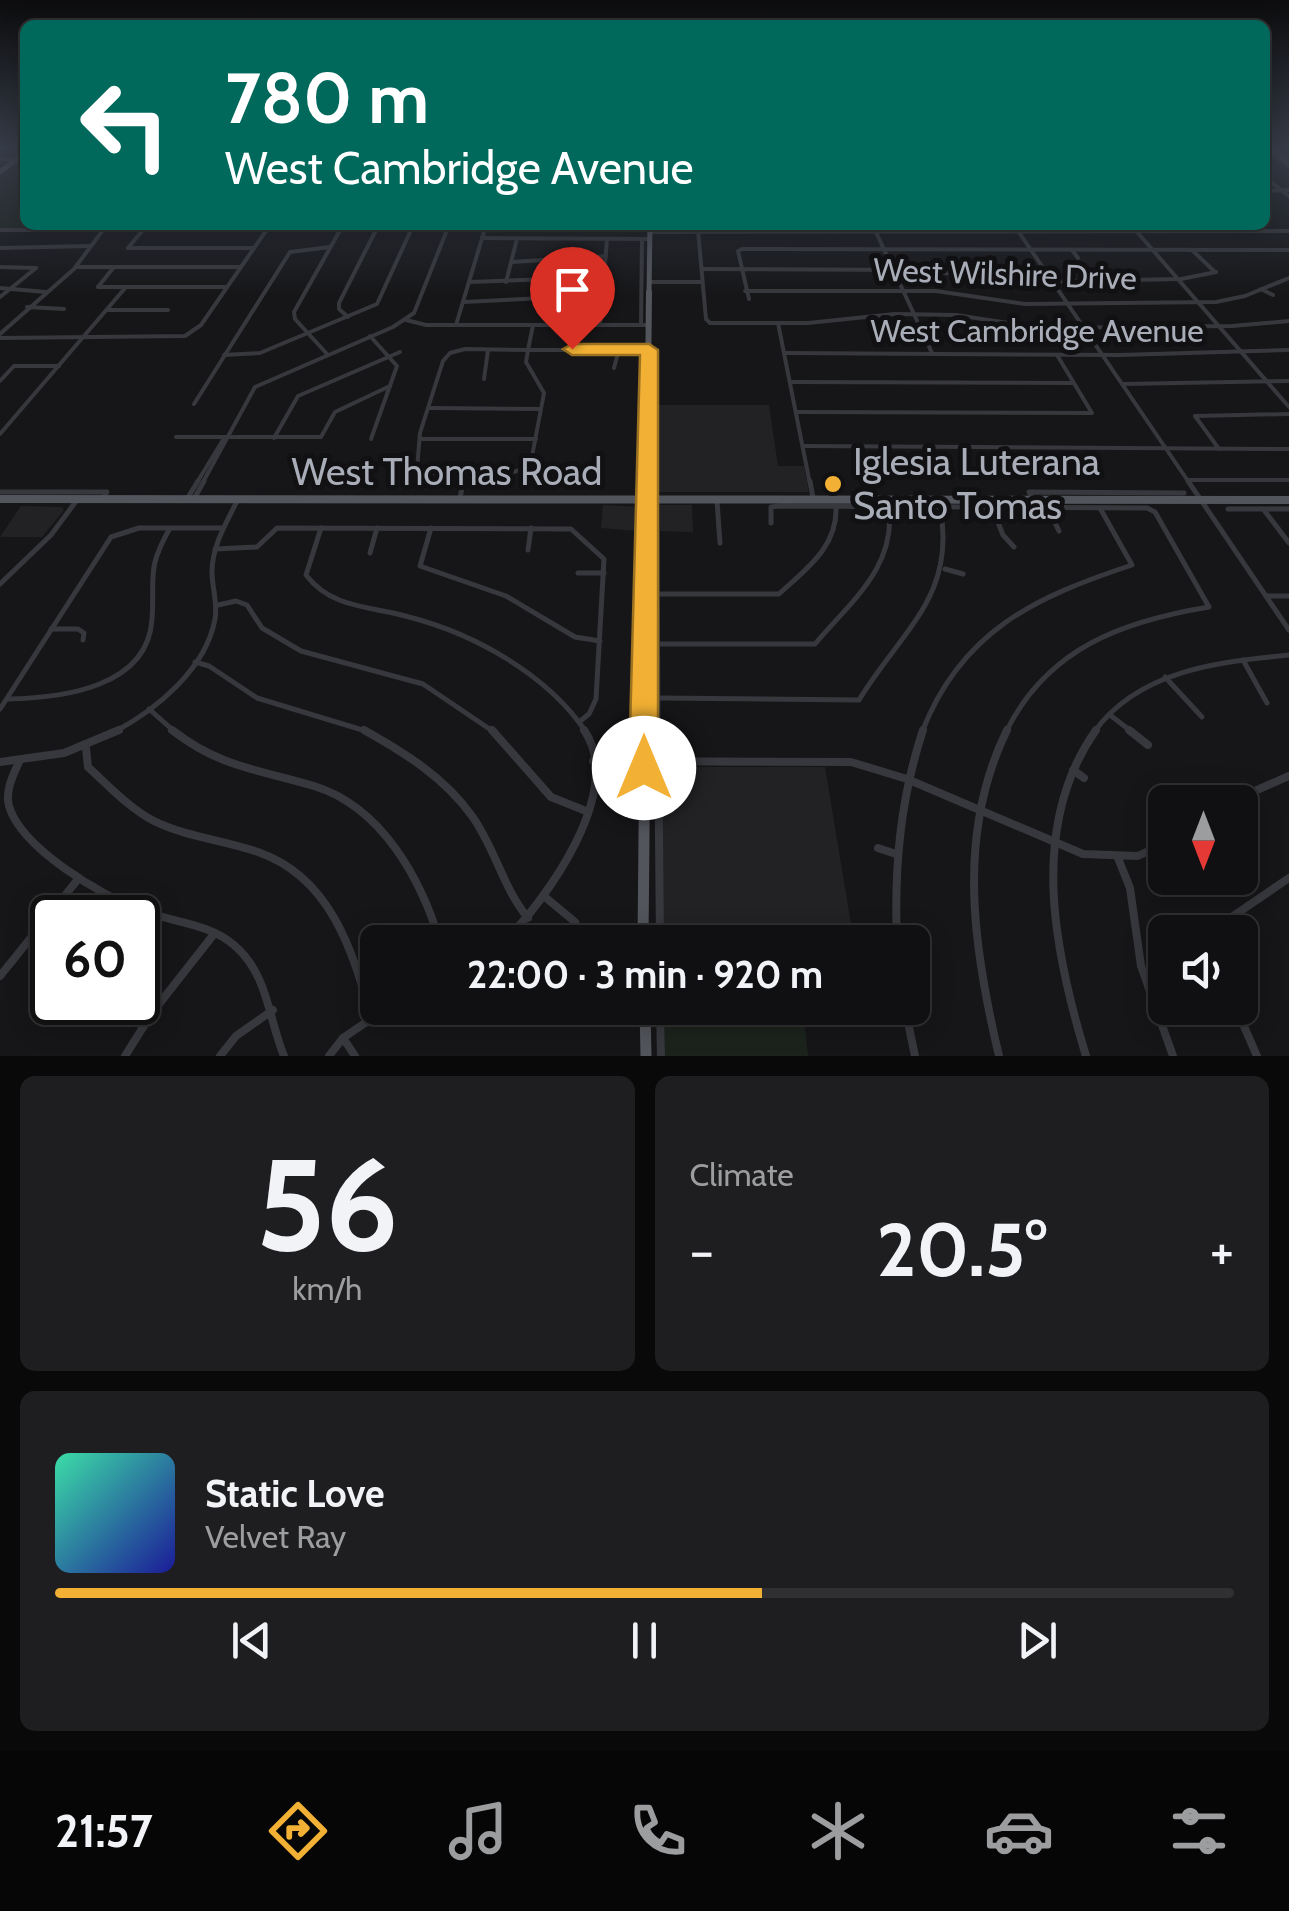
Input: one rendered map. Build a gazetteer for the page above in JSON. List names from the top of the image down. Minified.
{"streets":{"main road":["West Thomas Road"],"street":["West Wilshire Drive","West Cambridge Avenue"]},"places":["Iglesia Luterana Santo Tomas"],"north":"bottom","page":{"turn":["780 m","West Cambridge Avenue"],"limit":"60","trip":"22:00 · 3 min · 920 m","tile":[["56","km/h"],"Climate"],"heat":["−","20.5°","+"],"song":["Static Love","Velvet Ray"],"tabs":"21:57"}}
